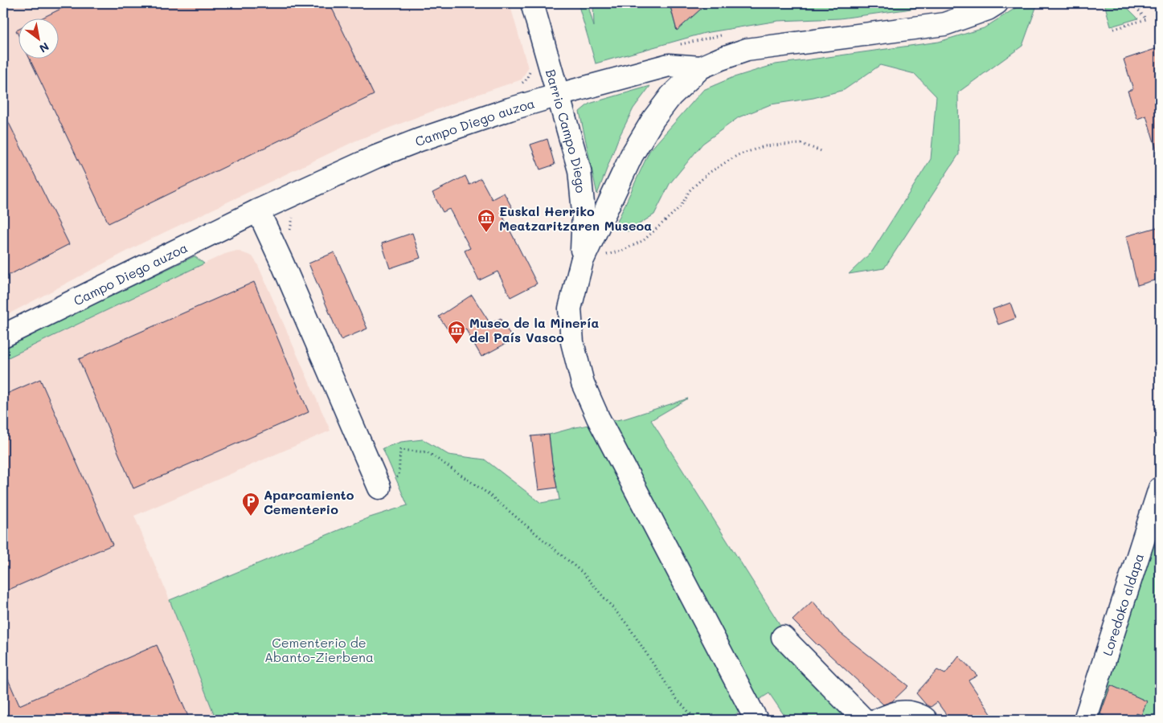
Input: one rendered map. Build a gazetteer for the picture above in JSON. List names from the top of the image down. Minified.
{"streets":{"street":["Campo Diego auzoa","Barrio Campo Diego","Loredoko aldapa"]},"crossings":[["Campo Diego auzoa","Barrio Campo Diego"]],"parks":["Cementerio de Abanto-Zierbena"],"places":{"museum":["Euskal Herriko Meatzaritzaren Museoa","Museo de la Minería del País Vasco"],"parking":["Aparcamiento Cementerio"]},"north":"bottom right"}
